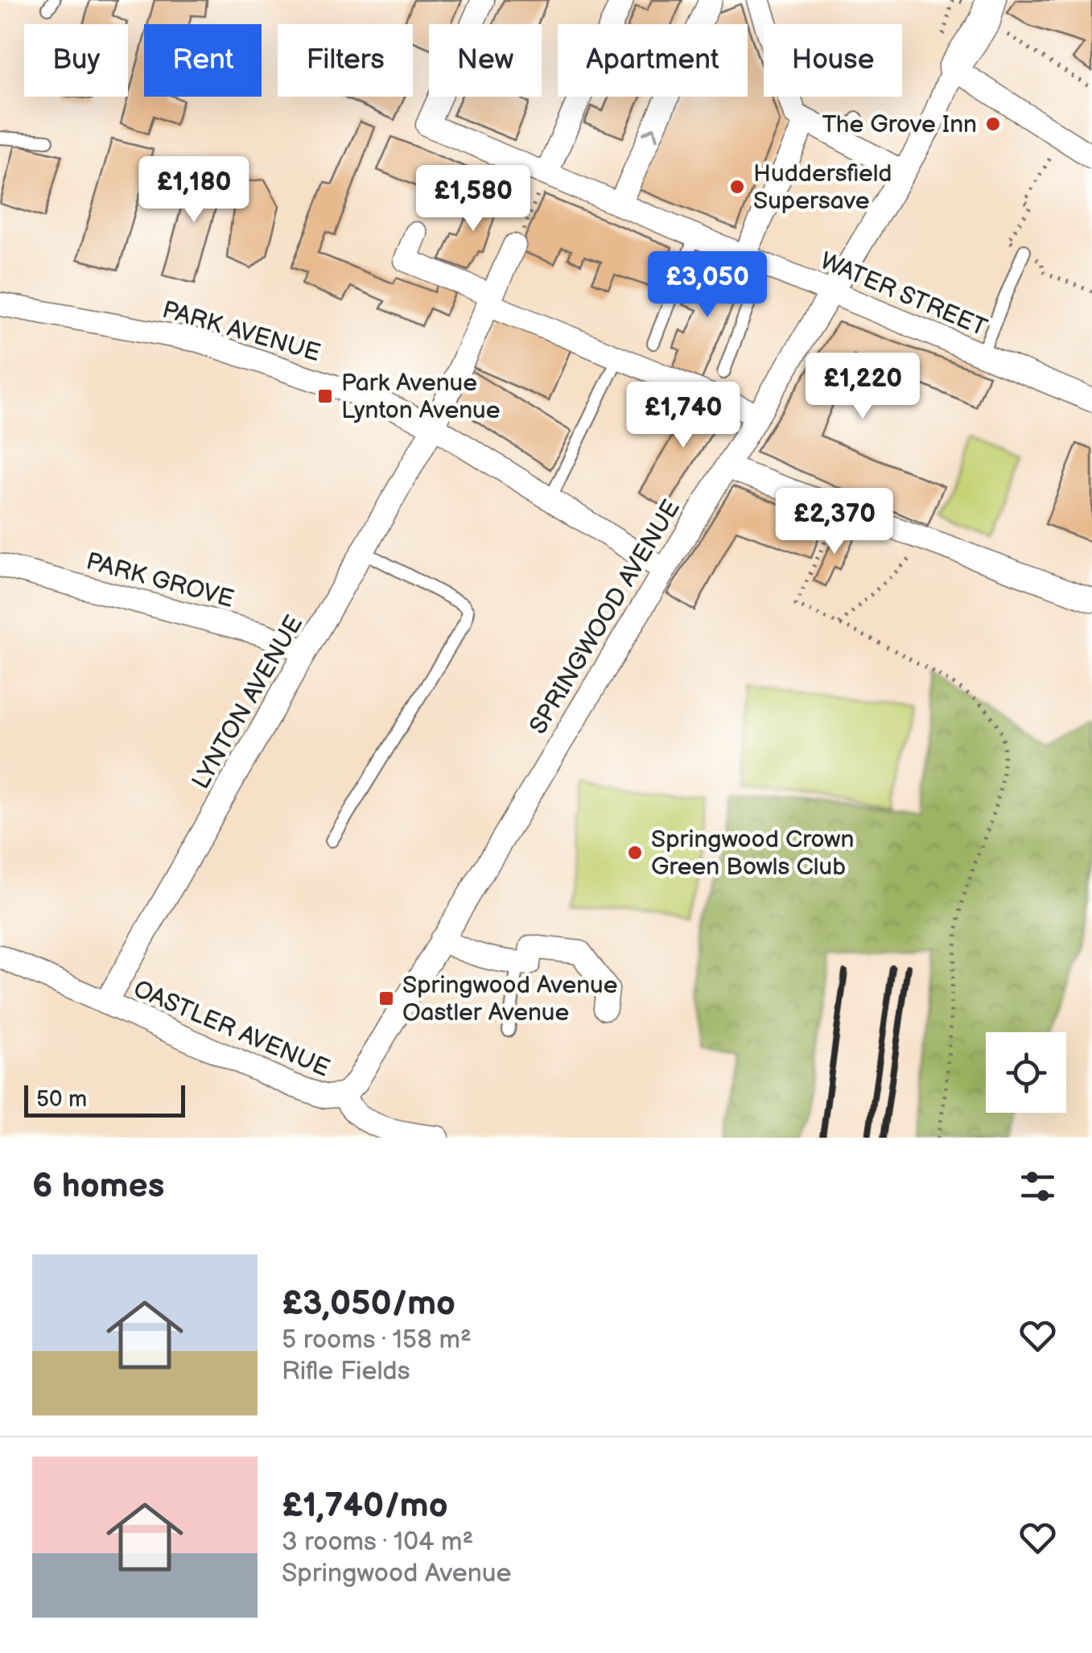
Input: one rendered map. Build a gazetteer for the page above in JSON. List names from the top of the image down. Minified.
{"streets":{"street":["WATER STREET","PARK AVENUE","PARK GROVE","SPRINGWOOD AVENUE","LYNTON AVENUE","OASTLER AVENUE"]},"crossings":[["WATER STREET","SPRINGWOOD AVENUE"],["PARK AVENUE","SPRINGWOOD AVENUE"],["PARK AVENUE","LYNTON AVENUE"],["PARK GROVE","LYNTON AVENUE"],["SPRINGWOOD AVENUE","OASTLER AVENUE"],["LYNTON AVENUE","OASTLER AVENUE"]],"places":{"other":["The Grove Inn","Huddersfield Supersave","Springwood Crown Green Bowls Club"],"transit":["Park Avenue Lynton Avenue","Springwood Avenue Oastler Avenue"]},"scale_bar":"50 m","page":{"chip":["Buy","Rent","Filters","New","Apartment","House"],"price":["£1,180","£1,580","£3,050","£1,220","£1,740","£2,370"],"scale":"50 m","heading":"6 homes","list":[{"name":"£3,050/mo","note":"5 rooms · 158 m² · Rifle Fields"},{"name":"£1,740/mo","note":"3 rooms · 104 m² · Springwood Avenue"}]}}
